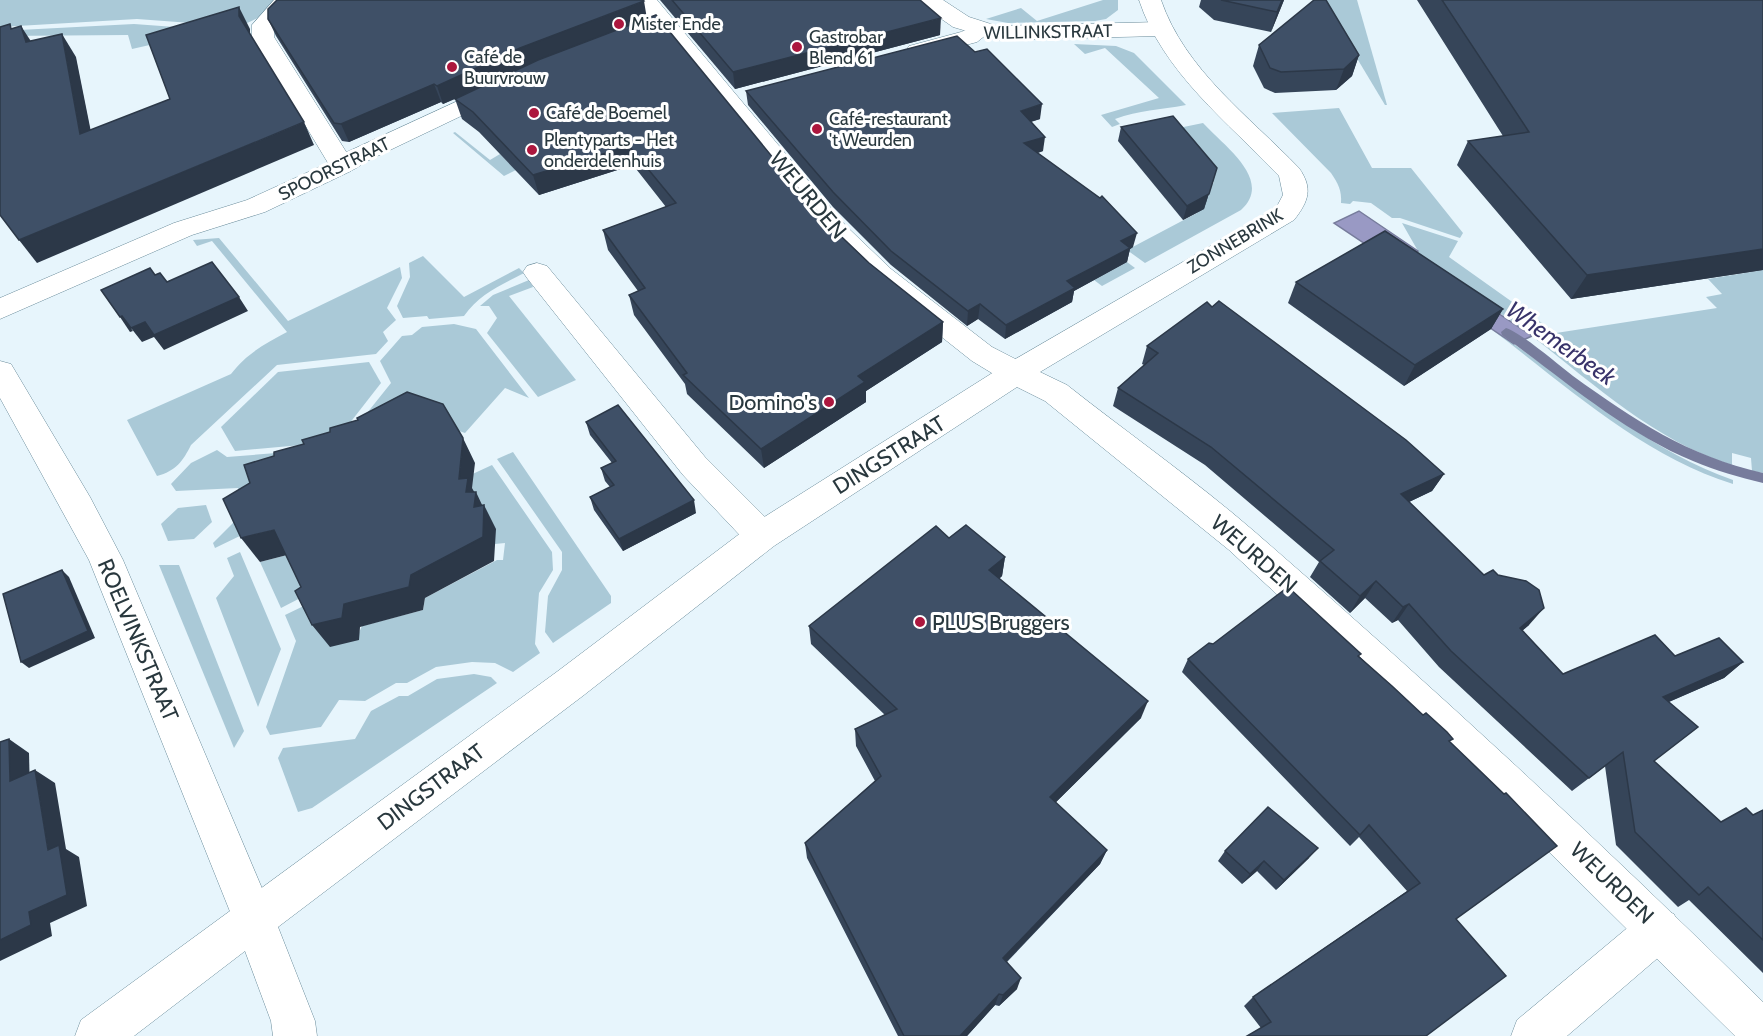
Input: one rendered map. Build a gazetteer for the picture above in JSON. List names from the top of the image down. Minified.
{"streets":{"street":["WILLINKSTRAAT","SPOORSTRAAT","WEURDEN","ZONNEBRINK","DINGSTRAAT","ROELVINKSTRAAT"]},"crossings":[["WILLINKSTRAAT","ZONNEBRINK"],["WEURDEN","ZONNEBRINK"],["WEURDEN","DINGSTRAAT"],["ZONNEBRINK","DINGSTRAAT"],["DINGSTRAAT","ROELVINKSTRAAT"]],"water":["Whemerbeek"],"places":["Mister Ende","Gastrobar Blend 61","Café de Buurvrouw","Café de Boemel","Café-restaurant 't Weurden","Plentyparts - Het onderdelenhuis","Domino's","PLUS Bruggers"]}
